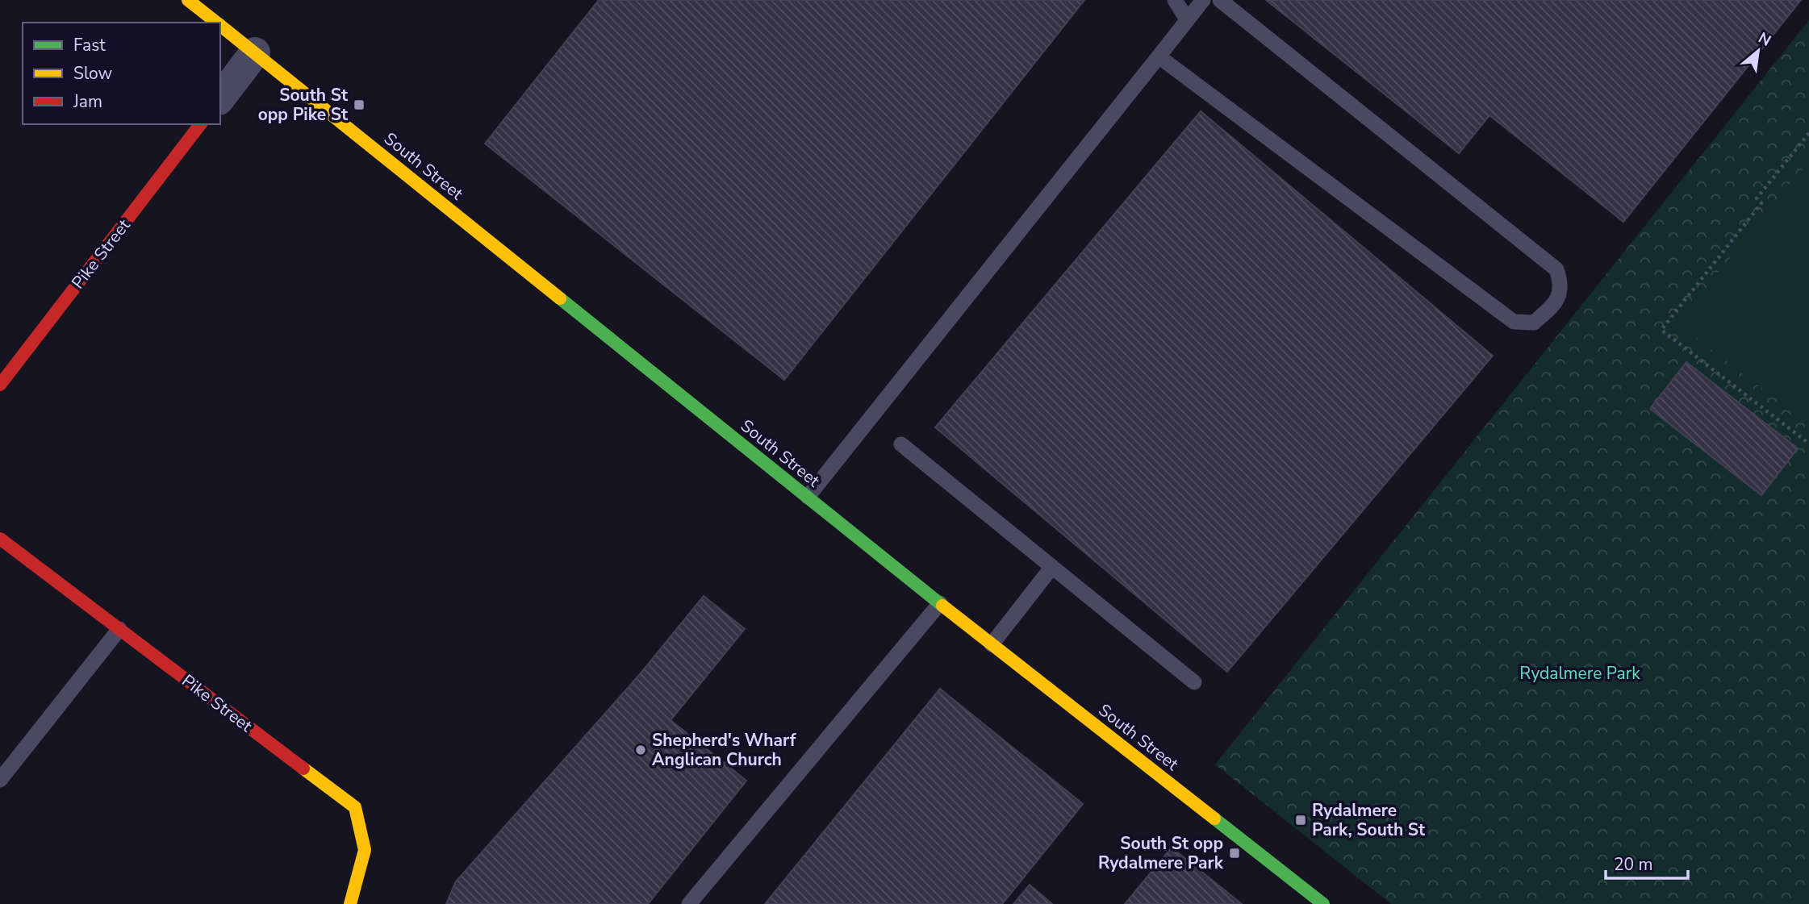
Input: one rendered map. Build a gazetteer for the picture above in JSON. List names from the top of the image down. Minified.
{"streets":{"street":["South Street","Pike Street"]},"parks":["Rydalmere Park"],"places":{"transit":["South St opp Pike St","Rydalmere Park, South St","South St opp Rydalmere Park"],"other":["Shepherd's Wharf Anglican Church"]},"legend":["Fast","Slow","Jam"],"scale_bar":"20 m","north":"top right"}
